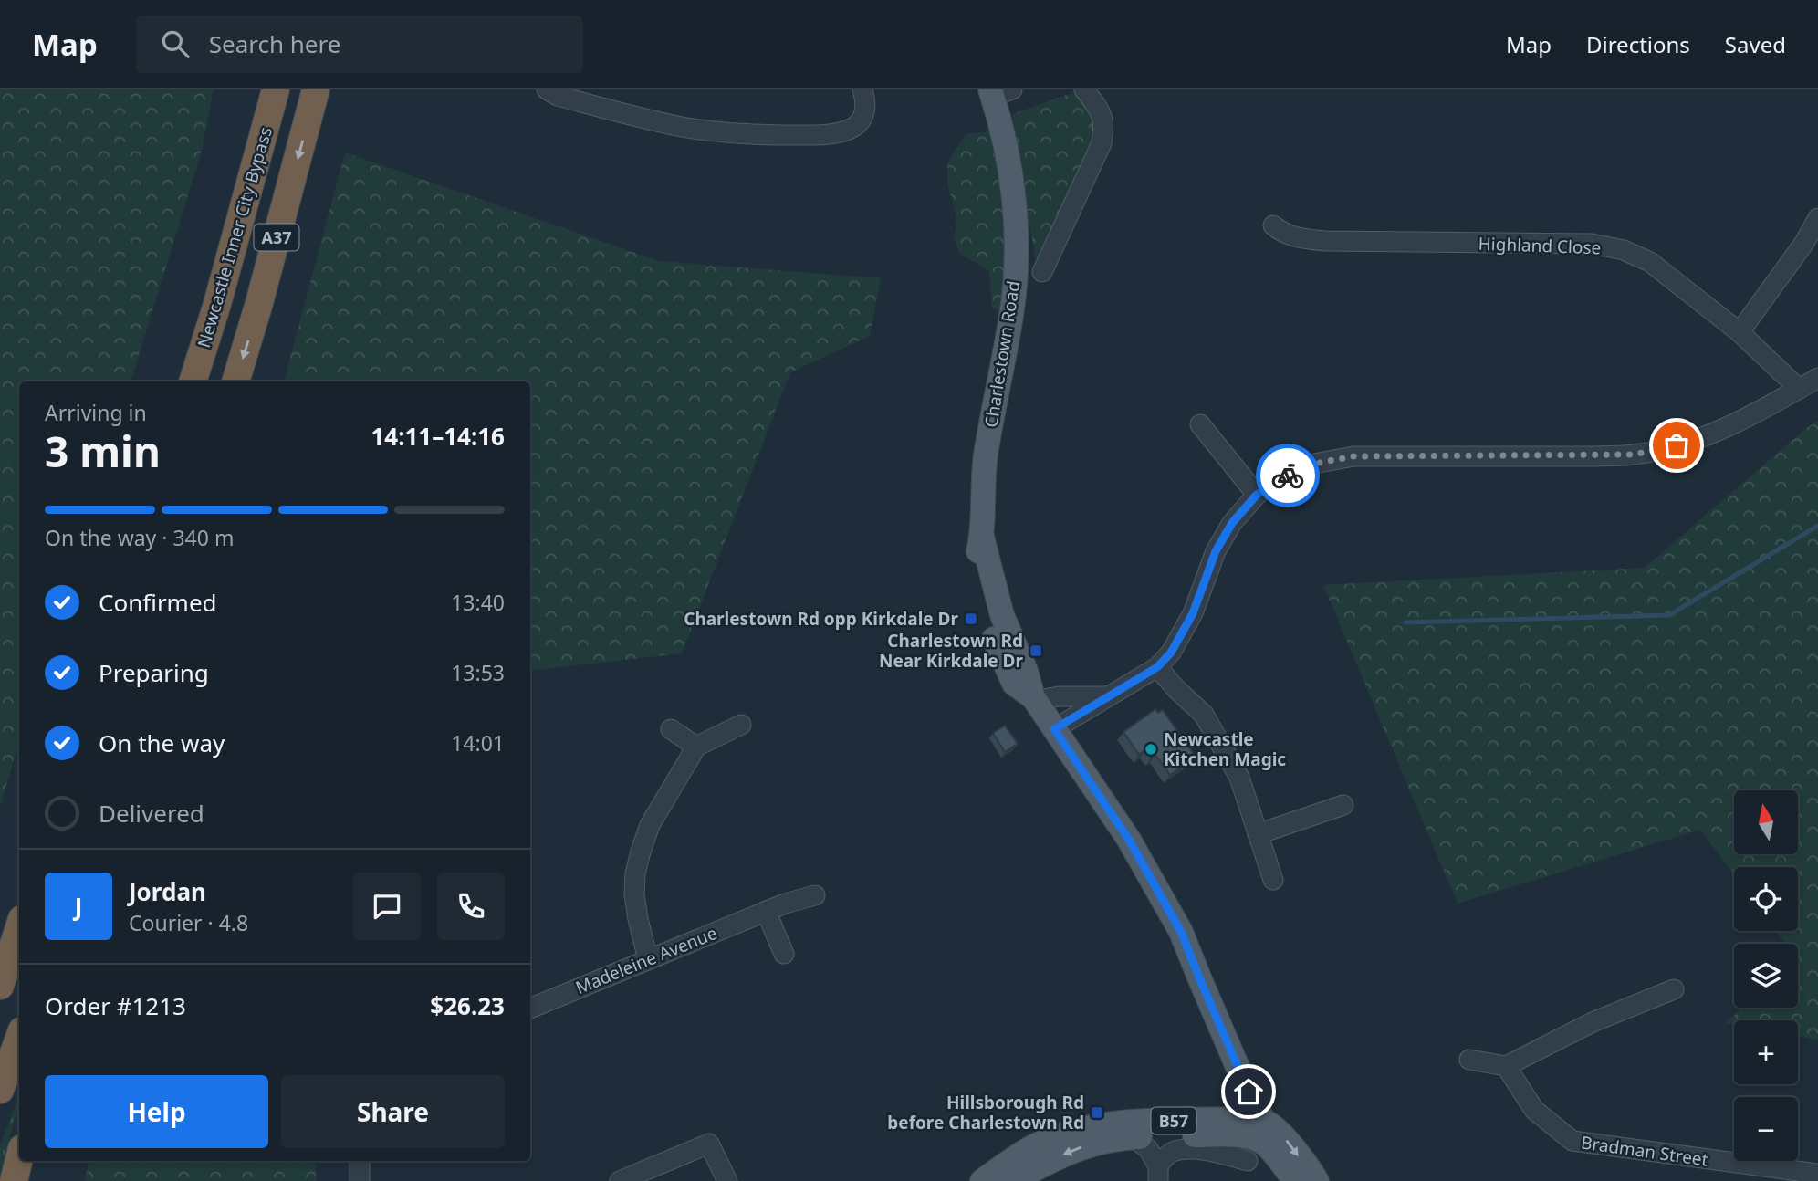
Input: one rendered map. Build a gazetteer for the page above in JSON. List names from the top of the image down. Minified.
{"streets":{"highway":["Newcastle Inner City Bypass","A37"],"main road":["Charlestown Road","B57"],"street":["Highland Close","Madeleine Avenue","Bradman Street"]},"crossings":[["Charlestown Road","B57"]],"places":{"transit":["Charlestown Rd opp Kirkdale Dr","Charlestown Rd Near Kirkdale Dr","Hillsborough Rd before Charlestown Rd"],"other":["Newcastle Kitchen Magic"]},"north":"top","page":{"header":"Map","search":"Search here","nav":["Map","Directions","Saved"],"heading":["3 min","Arriving in","14:11–14:16"],"panel":["Jordan","Courier · 4.8","Order #1213","$26.23"],"bar":"On the way · 340 m","list":[["Confirmed","13:40"],["Preparing","13:53"],["On the way","14:01"],"Delivered"],"map_buttons":["+","−"],"round":"J","buttons":["Help","Share"]}}
